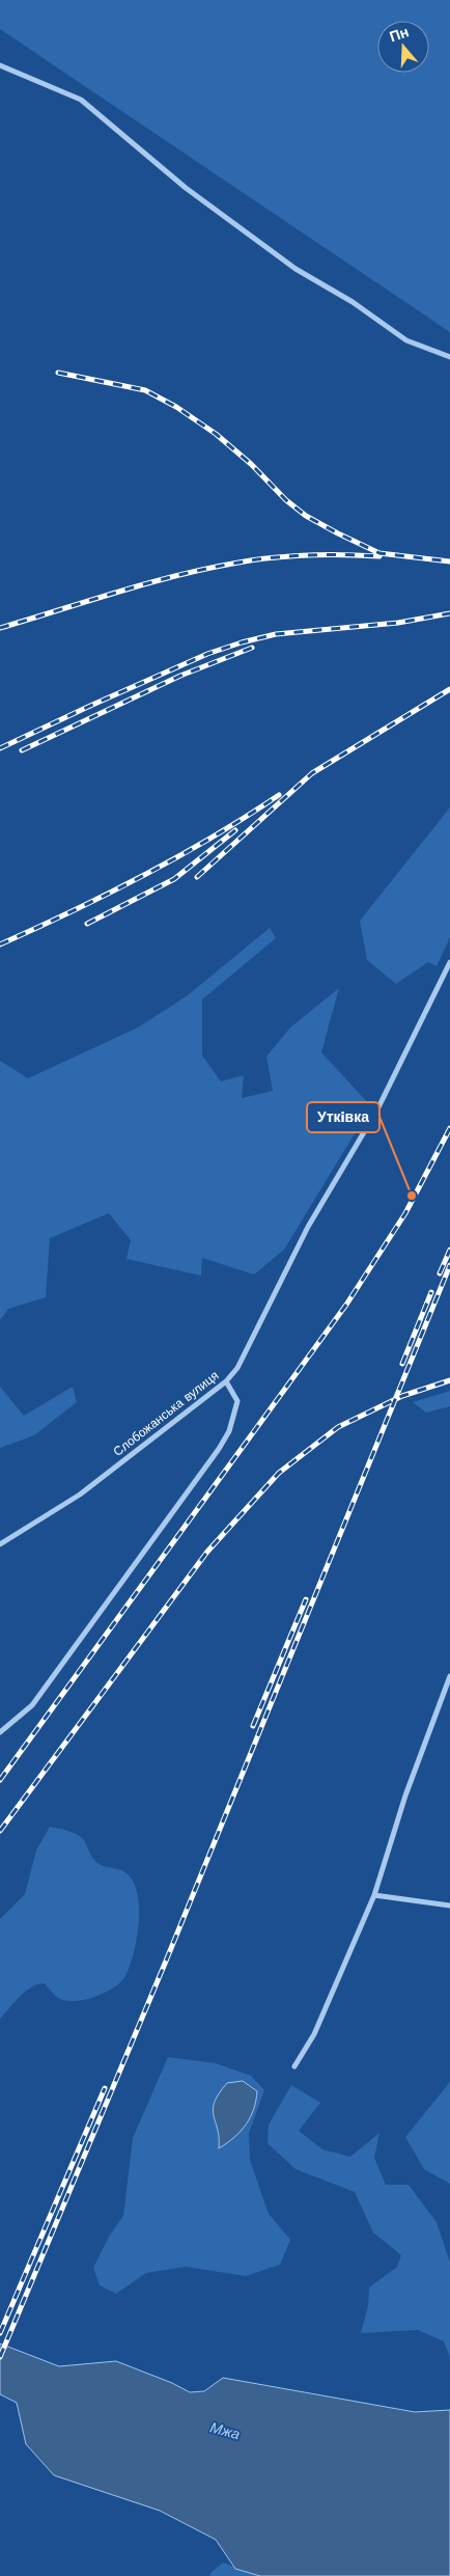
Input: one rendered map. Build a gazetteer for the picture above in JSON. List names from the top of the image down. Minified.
{"streets":{"street":["Слобожанська вулиця"]},"water":["Мжа"],"places":["Уткiвка"],"north":"top"}
